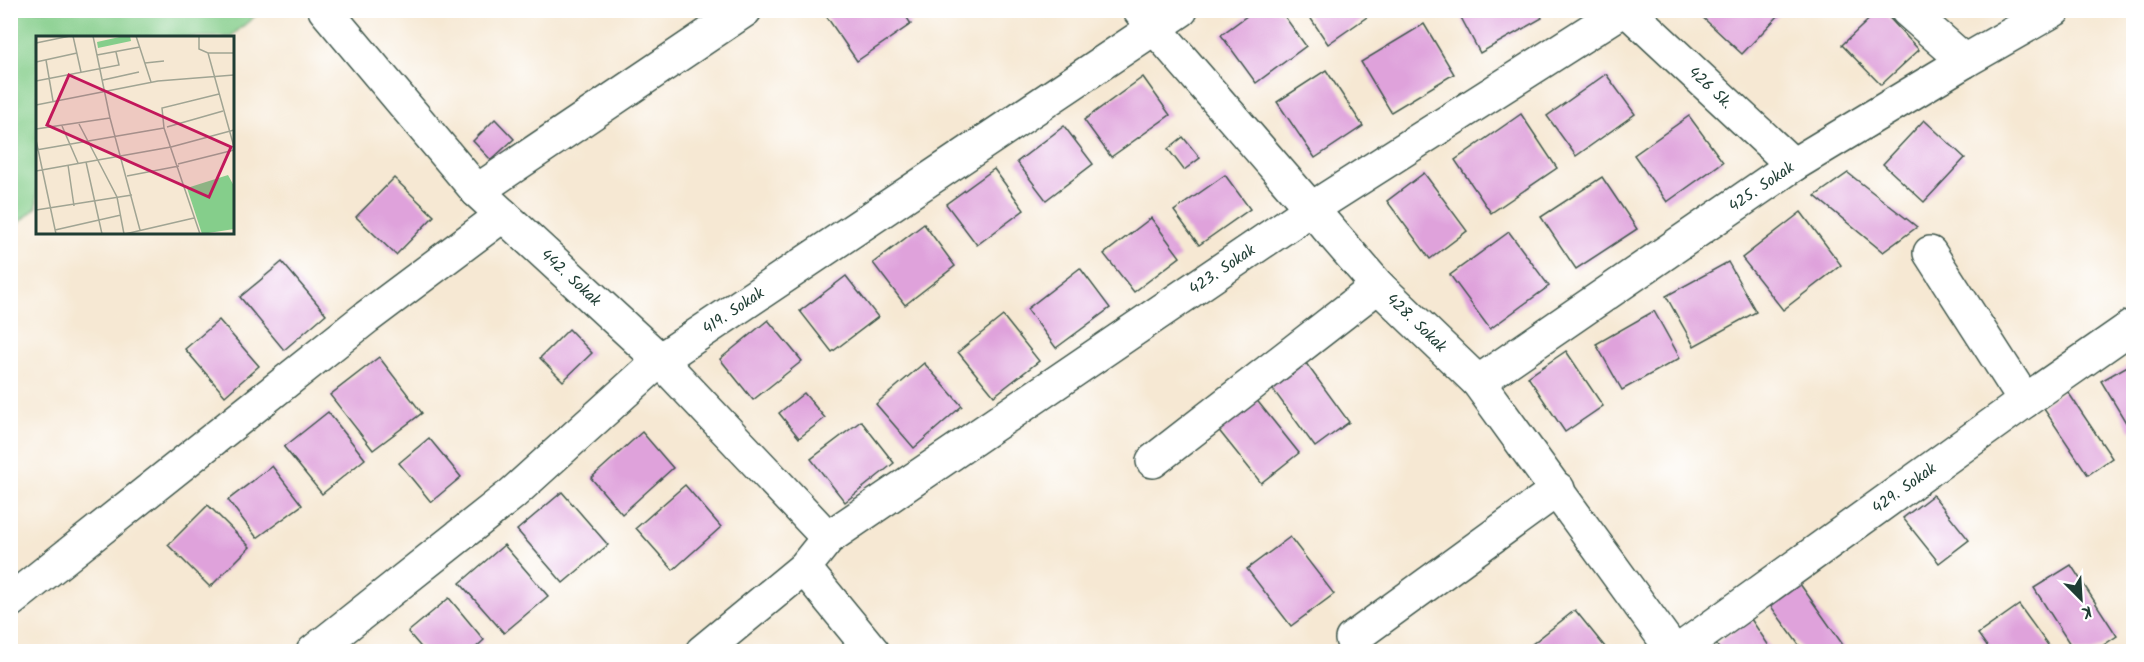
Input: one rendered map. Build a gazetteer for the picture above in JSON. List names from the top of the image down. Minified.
{"streets":{"street":["426 Sk.","425. Sokak","423. Sokak","442. Sokak","419. Sokak","428. Sokak","429. Sokak"]},"crossings":[["426 Sk.","425. Sokak"],["426 Sk.","423. Sokak"],["425. Sokak","428. Sokak"],["423. Sokak","442. Sokak"],["423. Sokak","428. Sokak"],["442. Sokak","419. Sokak"],["419. Sokak","428. Sokak"],["428. Sokak","429. Sokak"]],"north":"bottom right"}
